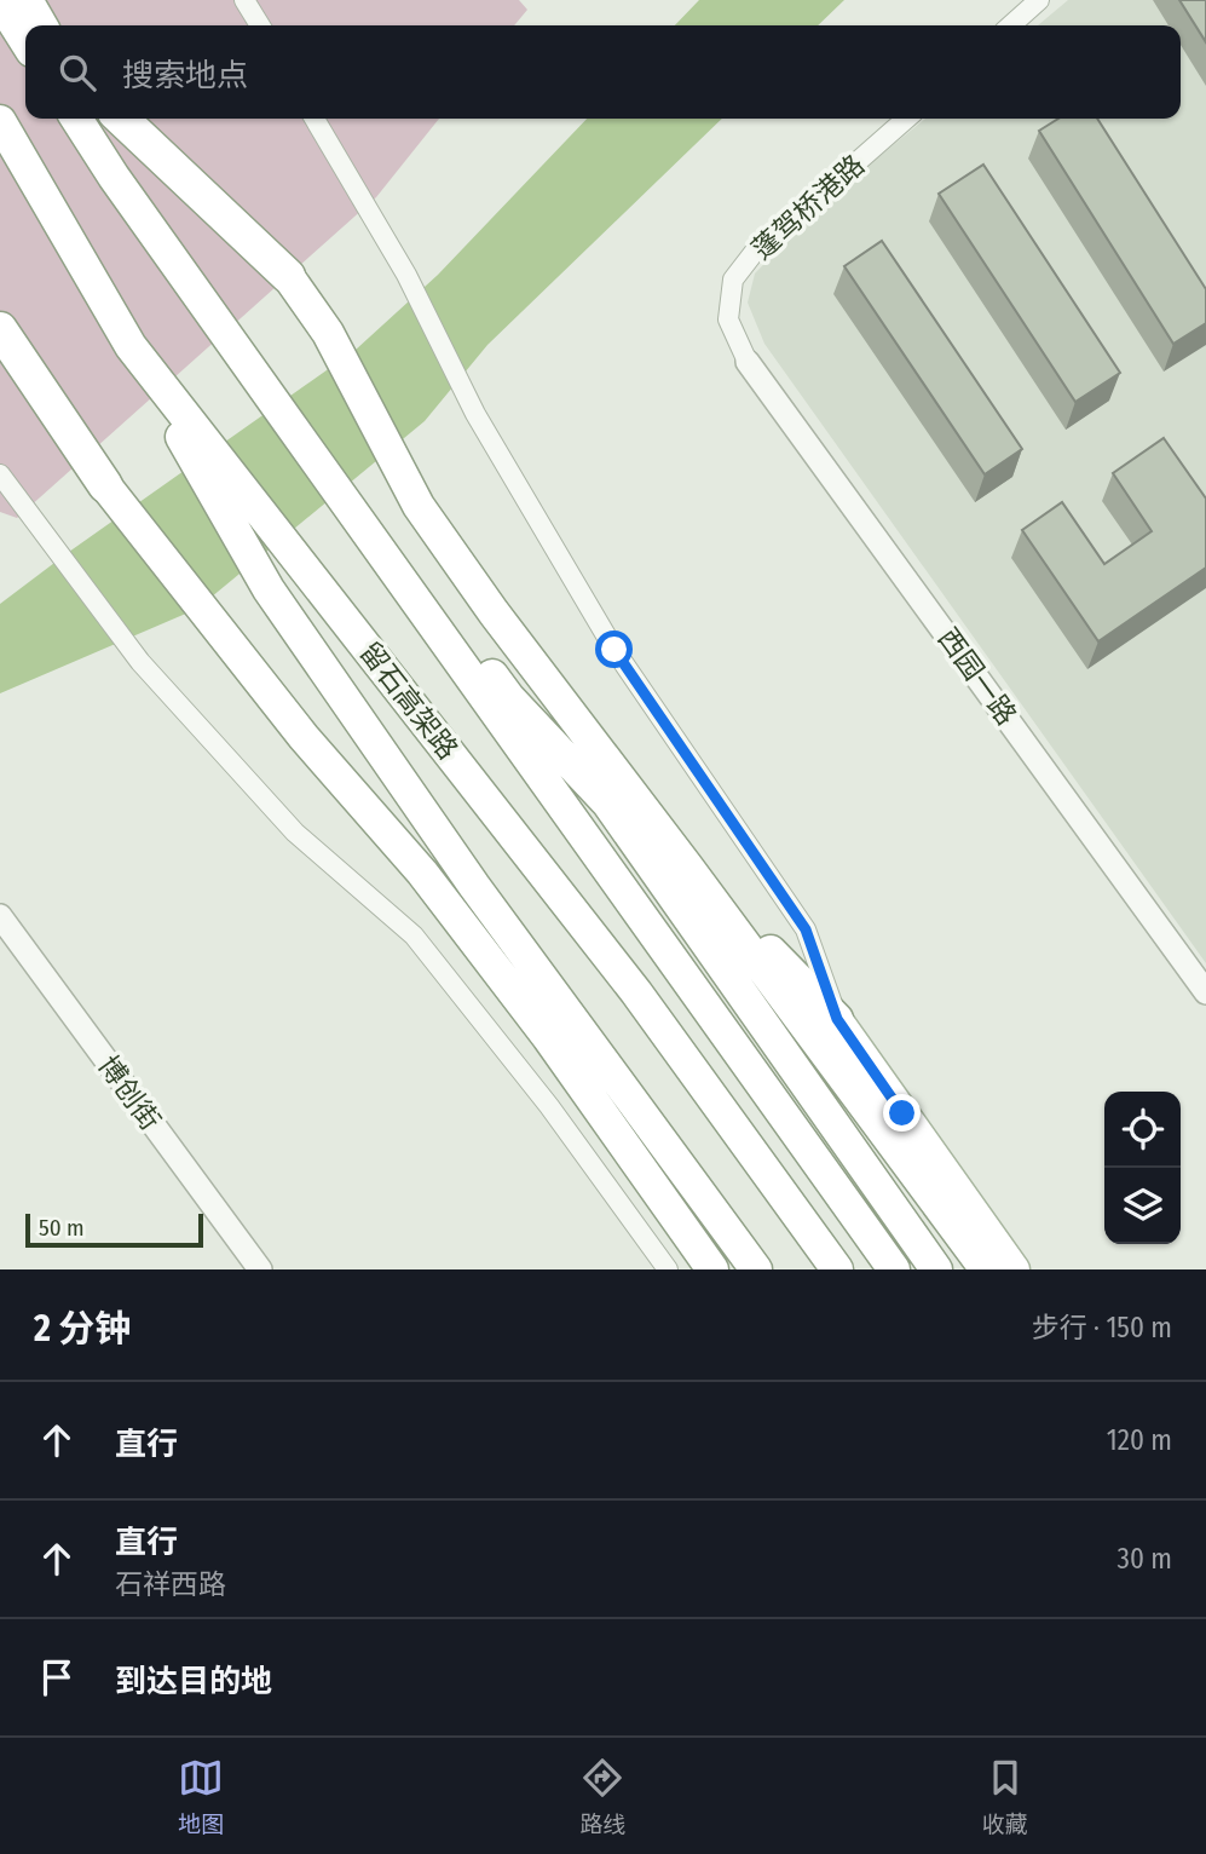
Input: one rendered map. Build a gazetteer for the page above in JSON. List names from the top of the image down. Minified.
{"streets":{"highway":["留石高架路"],"street":["蓬驾桥港路","西园一路","博创街"]},"crossings":[["蓬驾桥港路","西园一路"]],"scale_bar":"50 m","page":{"search":"搜索地点","scale":"50 m","heading":["2 分钟","步行 · 150 m"],"list":[["直行","120 m"],["直行","石祥西路","30 m"],"到达目的地"],"nav":["地图","路线","收藏"]}}
